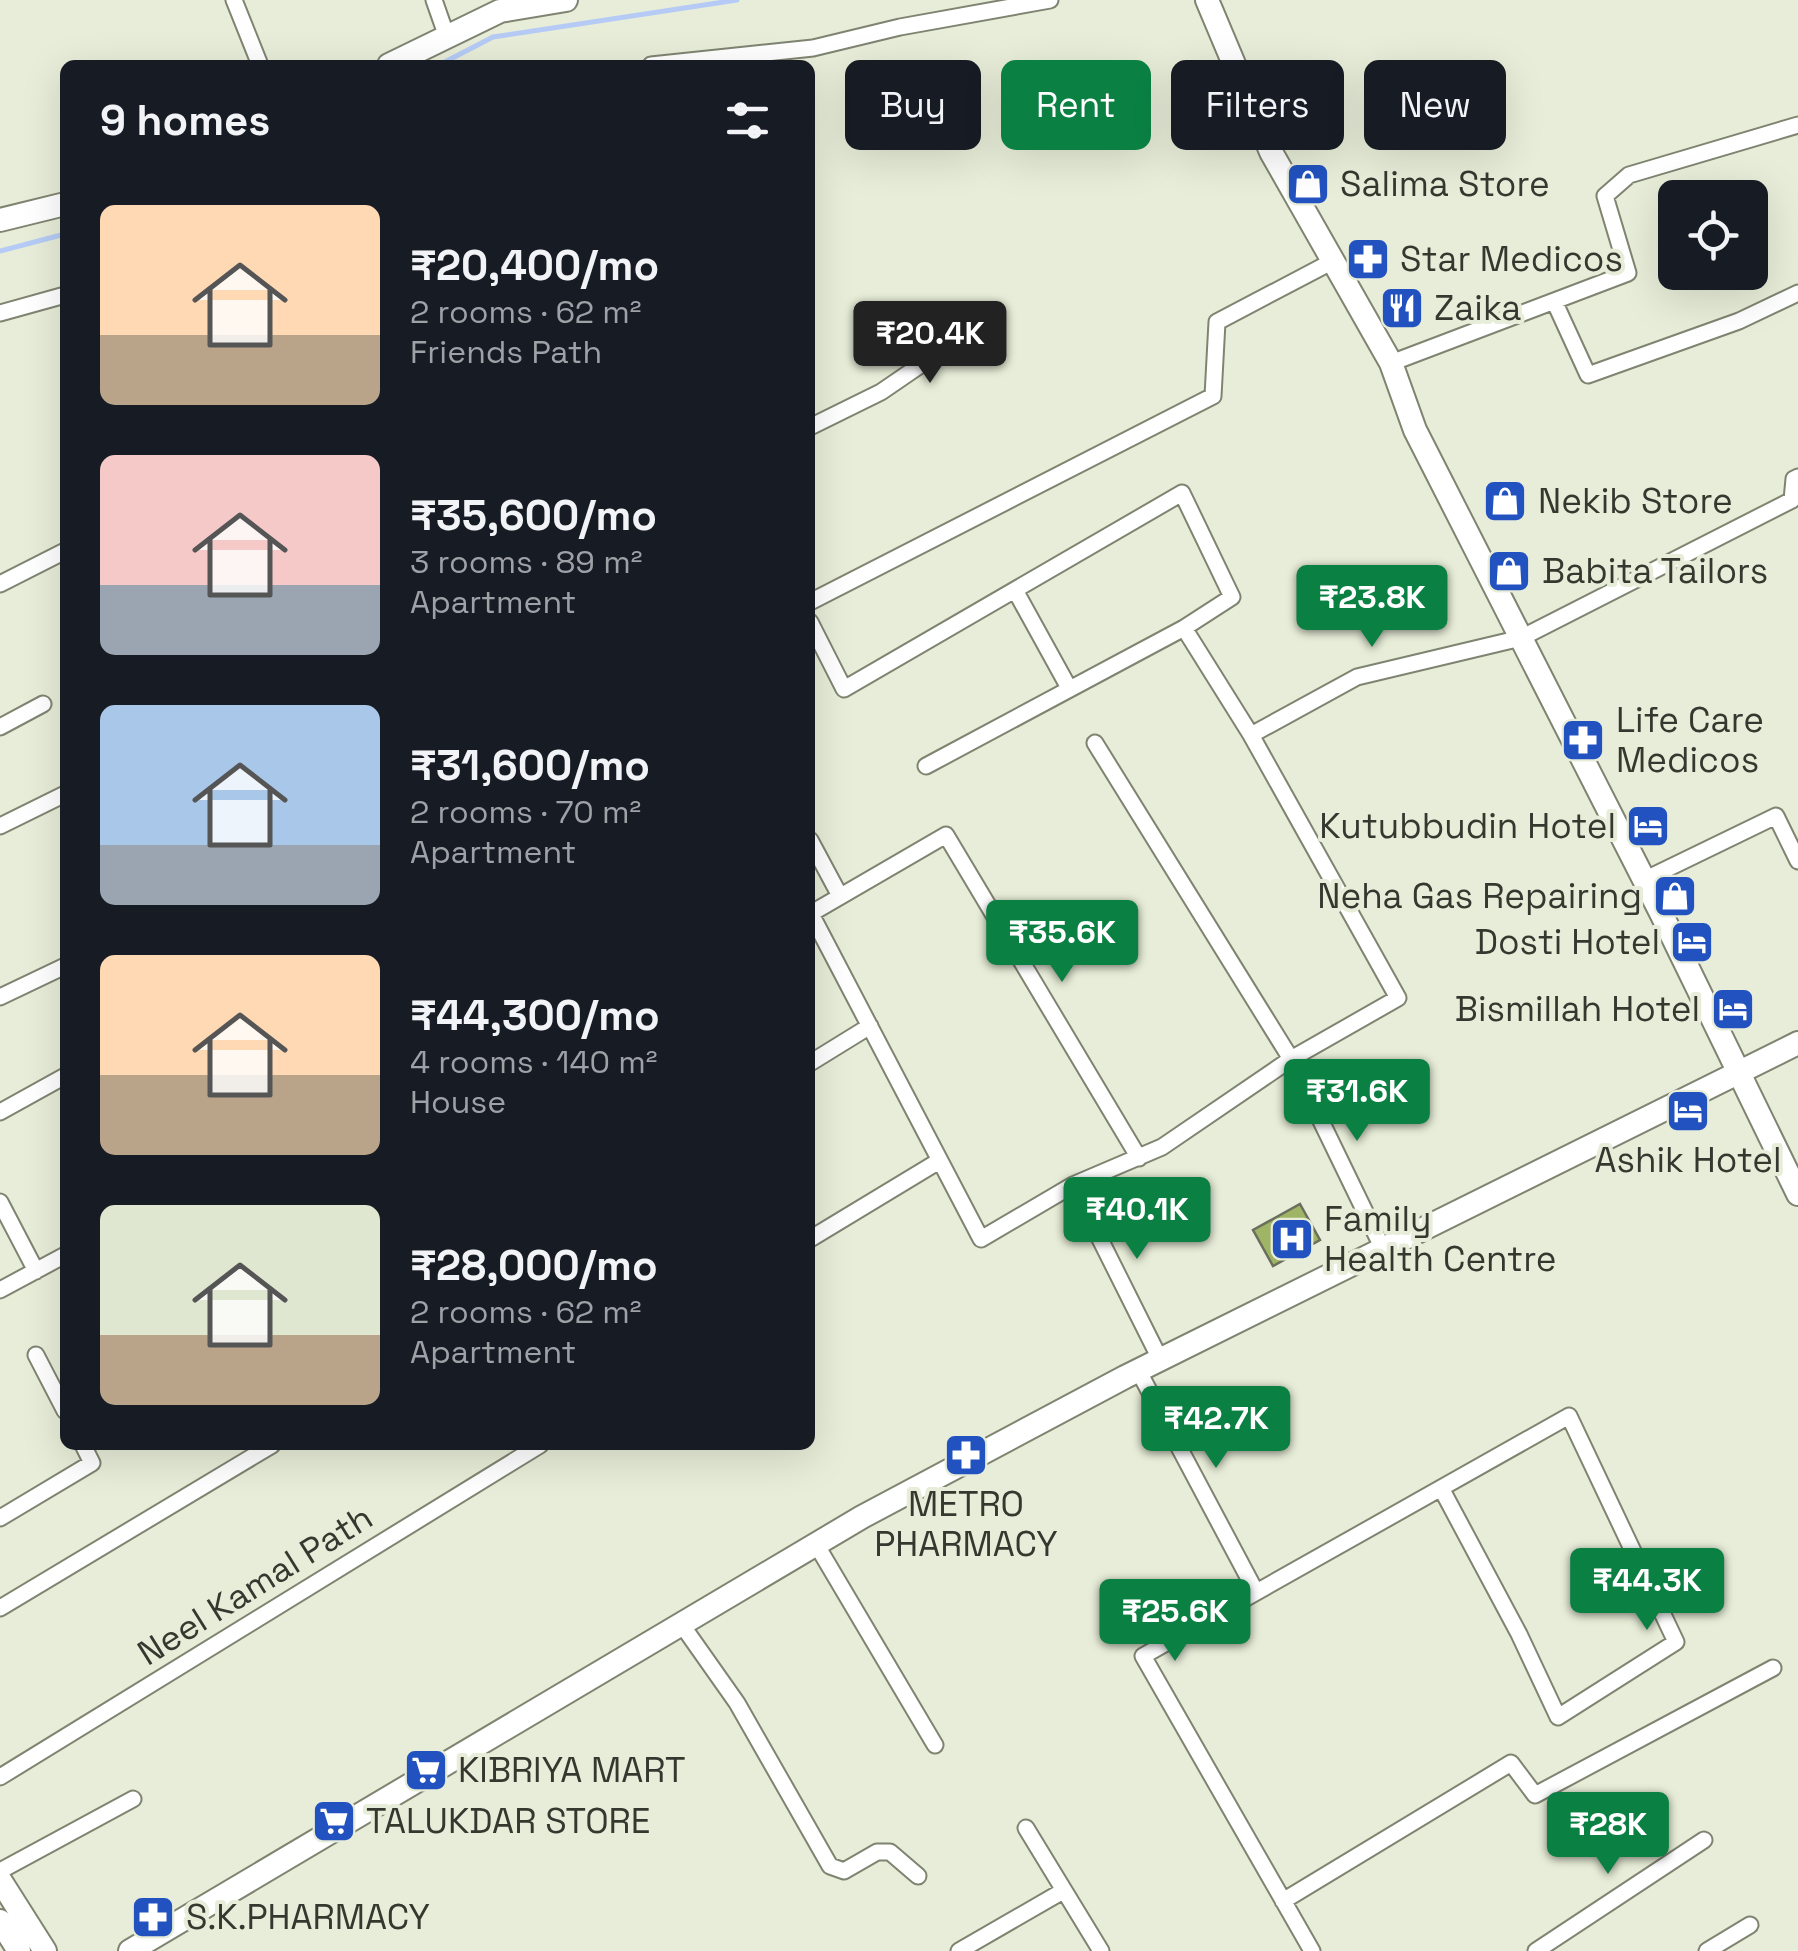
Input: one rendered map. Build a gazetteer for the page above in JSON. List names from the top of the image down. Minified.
{"streets":{"street":["Neel Kamal Path"]},"places":{"shop":["Salima Store","Nekib Store","Babita Tailors","Neha Gas Repairing"],"pharmacy":["Star Medicos","Life Care Medicos","METRO PHARMACY","S.K.PHARMACY"],"restaurant":["Zaika"],"hotel":["Kutubbudin Hotel","Dosti Hotel","Bismillah Hotel","Ashik Hotel"],"hospital":["Family Health Centre"],"supermarket":["KIBRIYA MART","TALUKDAR STORE"]},"page":{"chip":["Buy","Rent","Filters","New"],"heading":"9 homes","list":[{"name":"₹20,400/mo","note":"2 rooms · 62 m² · Friends Path"},{"name":"₹35,600/mo","note":"3 rooms · 89 m² · Apartment"},{"name":"₹31,600/mo","note":"2 rooms · 70 m² · Apartment"},{"name":"₹44,300/mo","note":"4 rooms · 140 m² · House"},{"name":"₹28,000/mo","note":"2 rooms · 62 m² · Apartment"}],"price":["₹20.4K","₹23.8K","₹35.6K","₹31.6K","₹40.1K","₹42.7K","₹44.3K","₹25.6K","₹28K"]}}
